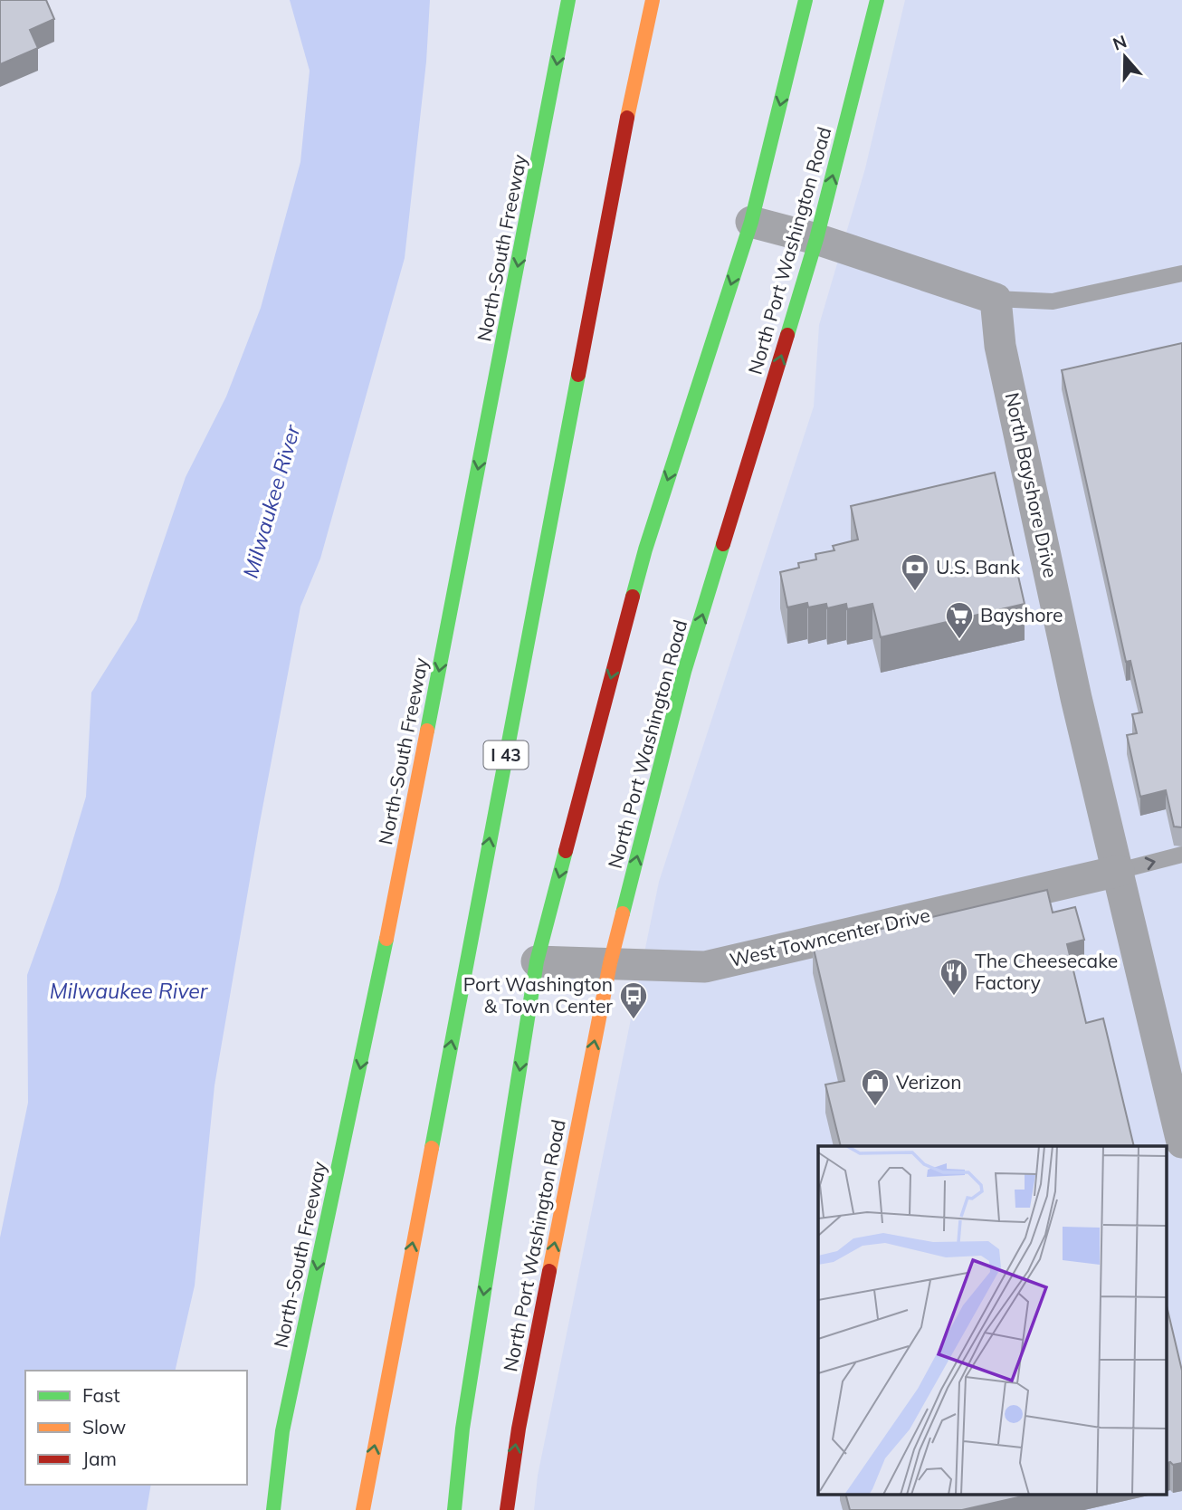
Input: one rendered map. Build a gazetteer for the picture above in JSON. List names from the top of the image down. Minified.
{"streets":{"main road":["North-South Freeway","North Port Washington Road","I 43"],"street":["North Bayshore Drive","West Towncenter Drive"]},"crossings":[["North Port Washington Road","West Towncenter Drive"],["North Bayshore Drive","West Towncenter Drive"]],"water":["Milwaukee River"],"places":{"bank":["U.S. Bank"],"supermarket":["Bayshore"],"restaurant":["The Cheesecake Factory"],"bus stop":["Port Washington & Town Center"],"shop":["Verizon"]},"legend":["Fast","Slow","Jam"],"north":"top"}
